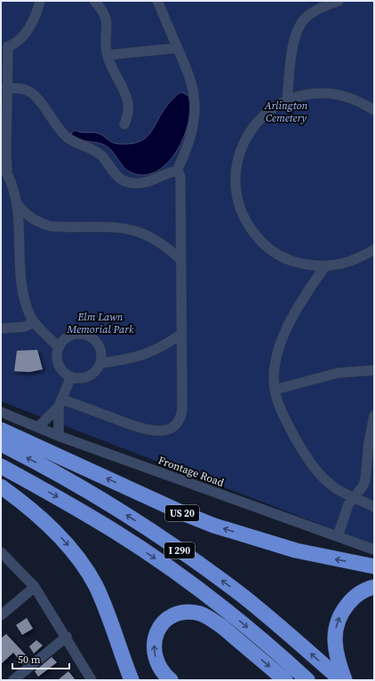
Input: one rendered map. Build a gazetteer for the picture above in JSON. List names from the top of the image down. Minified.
{"streets":{"highway":["US 20","I 290"],"street":["Frontage Road"]},"parks":["Arlington Cemetery","Elm Lawn Memorial Park"],"scale_bar":"50 m"}
